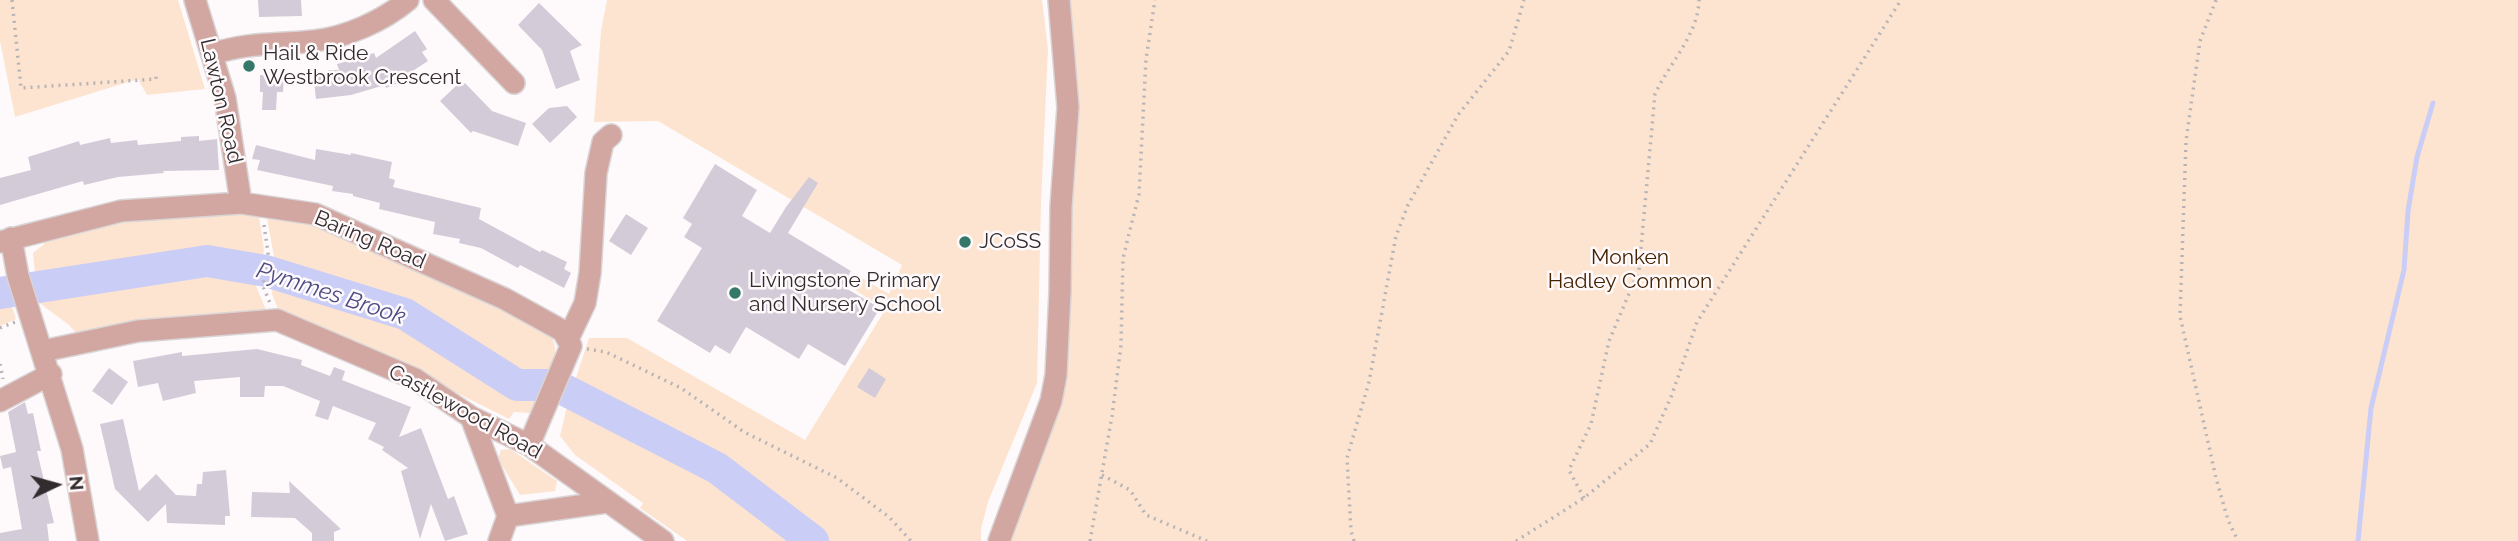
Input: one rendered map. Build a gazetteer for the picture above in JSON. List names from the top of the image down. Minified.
{"streets":{"street":["Lawton Road","Baring Road","Castlewood Road"]},"crossings":[["Lawton Road","Baring Road"]],"water":["Pymmes Brook"],"parks":["Monken Hadley Common"],"places":["Hail & Ride Westbrook Crescent","JCoSS","Livingstone Primary and Nursery School"],"north":"right"}
